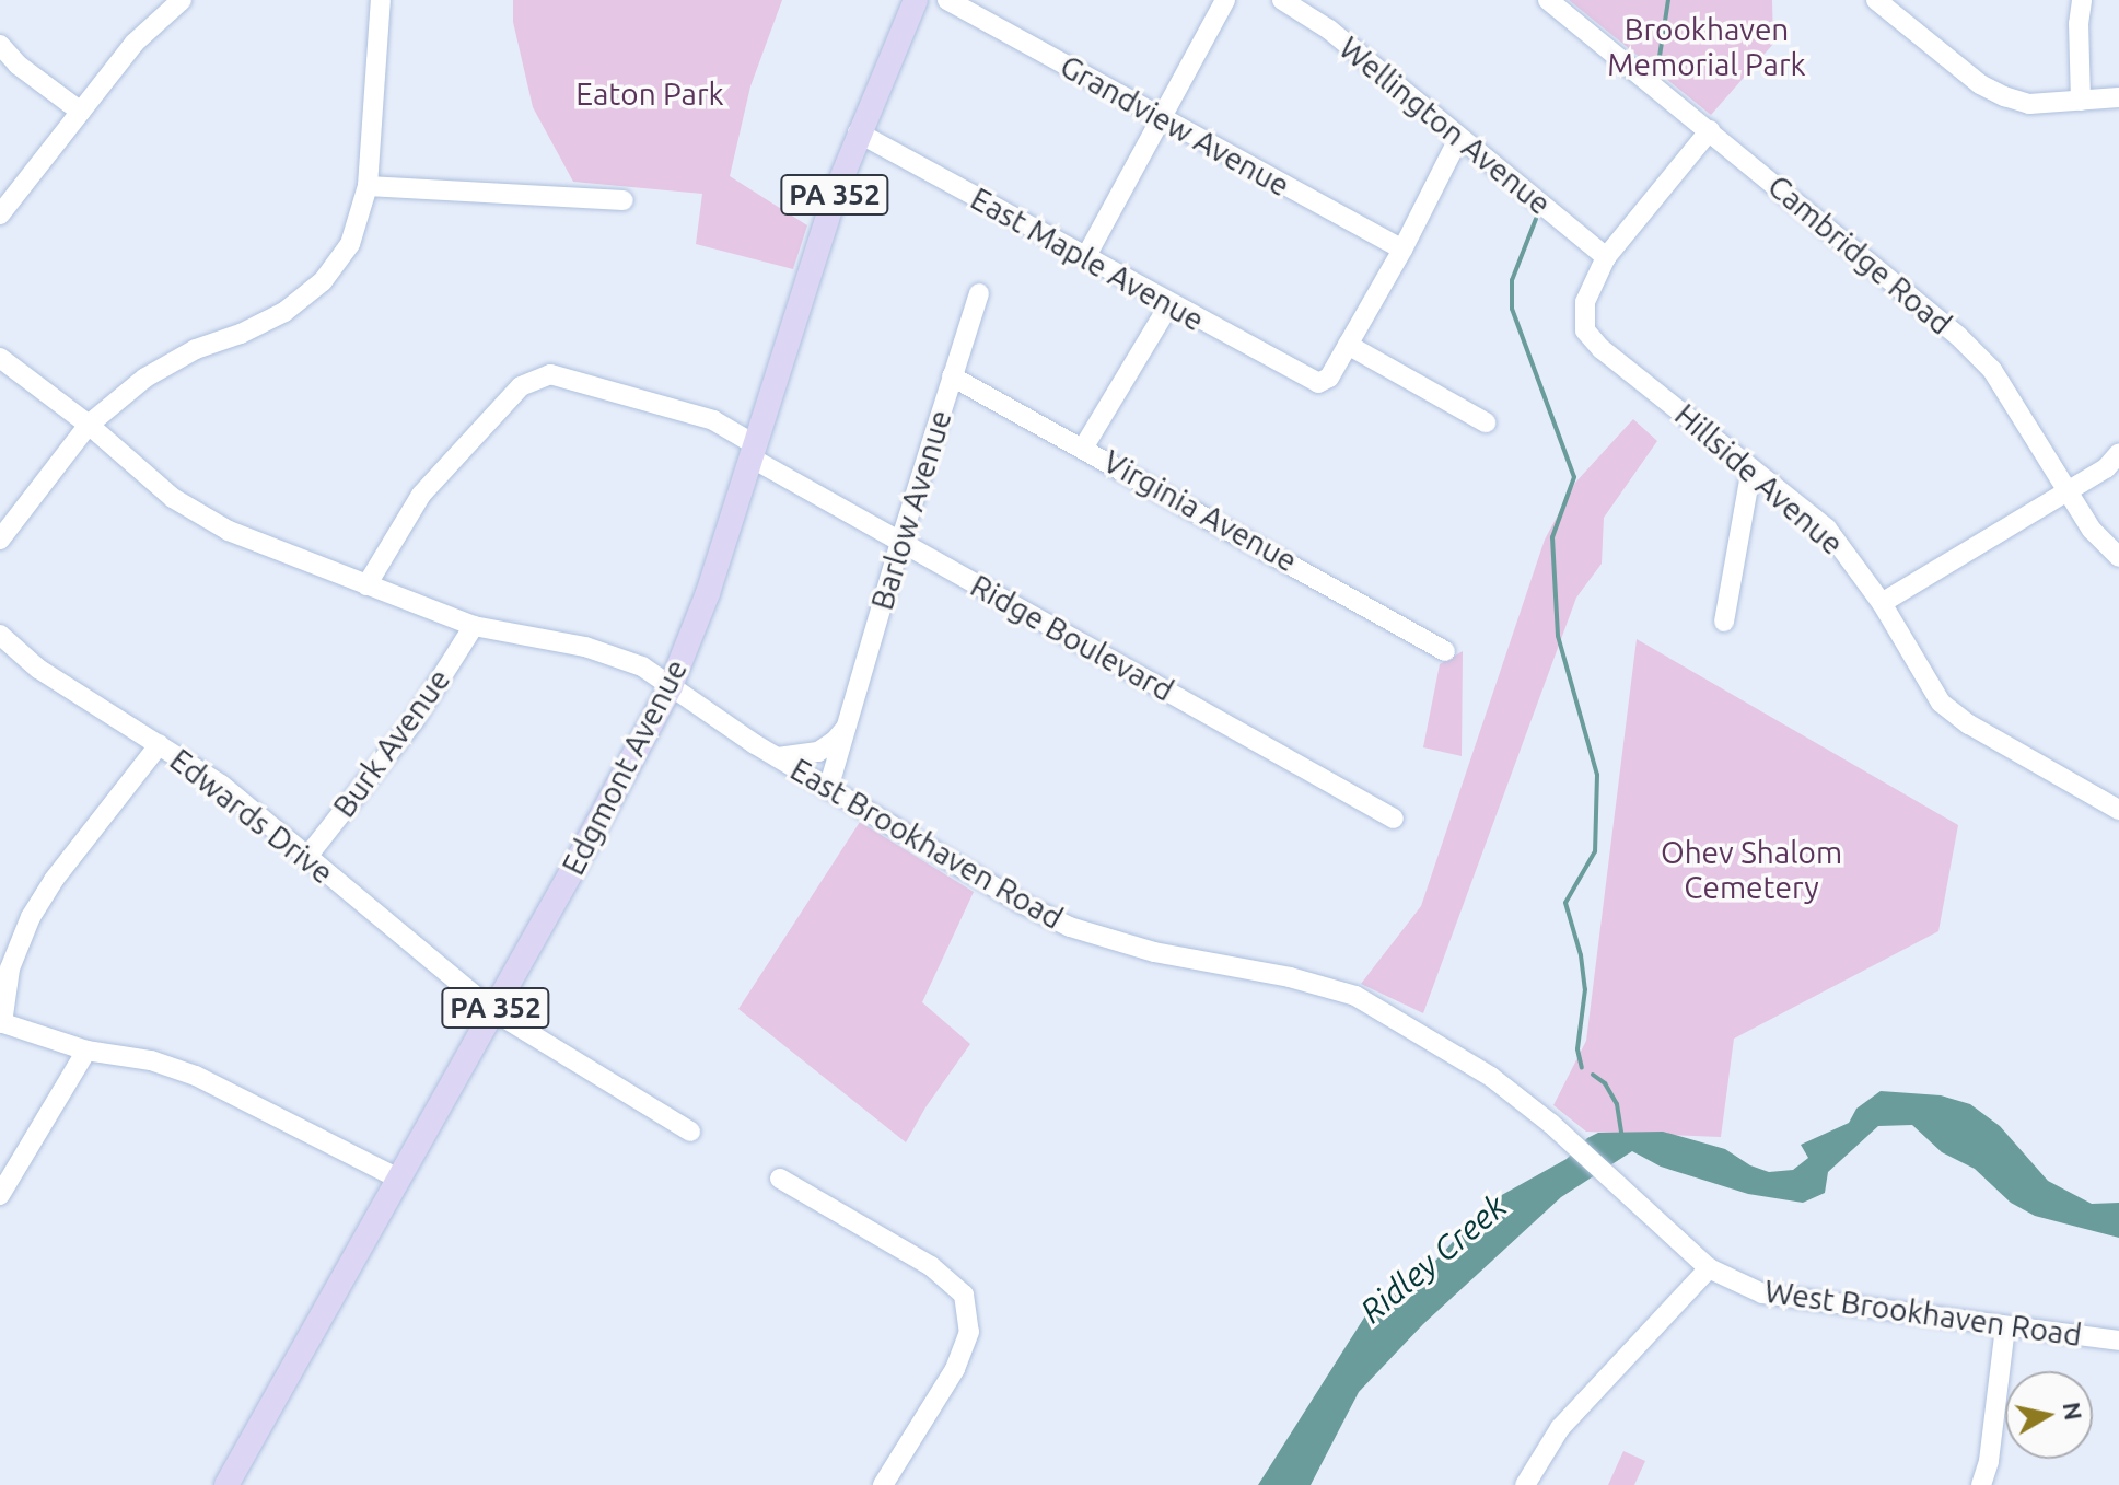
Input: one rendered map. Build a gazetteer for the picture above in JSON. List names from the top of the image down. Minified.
{"streets":{"main road":["PA 352","Edgmont Avenue"],"street":["Grandview Avenue","Wellington Avenue","Cambridge Road","East Maple Avenue","Hillside Avenue","Barlow Avenue","Virginia Avenue","Ridge Boulevard","Burk Avenue","Edwards Drive","East Brookhaven Road","West Brookhaven Road"]},"crossings":[["Wellington Avenue","Hillside Avenue"],["East Maple Avenue","Edgmont Avenue"],["Barlow Avenue","Virginia Avenue"],["Barlow Avenue","Ridge Boulevard"],["Barlow Avenue","East Brookhaven Road"],["Ridge Boulevard","Edgmont Avenue"],["Burk Avenue","Edwards Drive"],["Edgmont Avenue","Edwards Drive"],["Edgmont Avenue","East Brookhaven Road"],["East Brookhaven Road","West Brookhaven Road"]],"water":["Ridley Creek"],"parks":["Brookhaven Memorial Park","Eaton Park","Ohev Shalom Cemetery"],"north":"right"}
